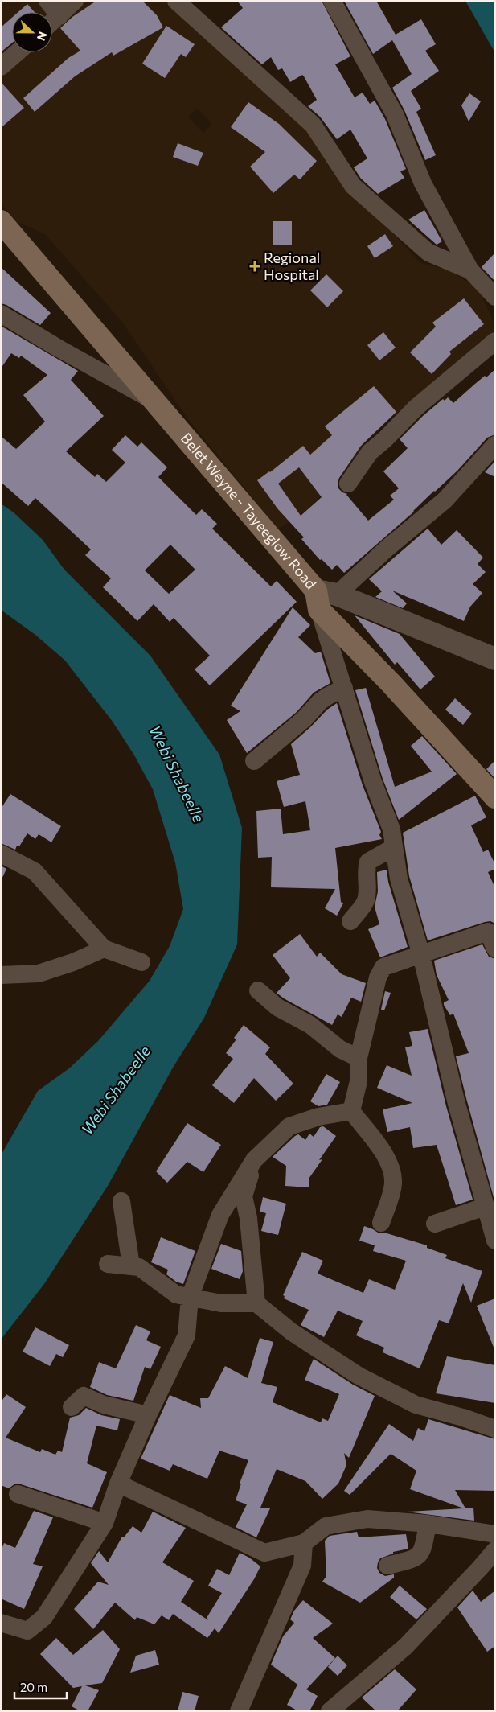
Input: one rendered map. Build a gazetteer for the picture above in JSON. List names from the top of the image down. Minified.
{"streets":{"main road":["Belet Weyne - Tayeeglow Road"]},"water":["Webi Shabeelle"],"places":{"health":["Regional Hospital"]},"scale_bar":"20 m","north":"right"}
